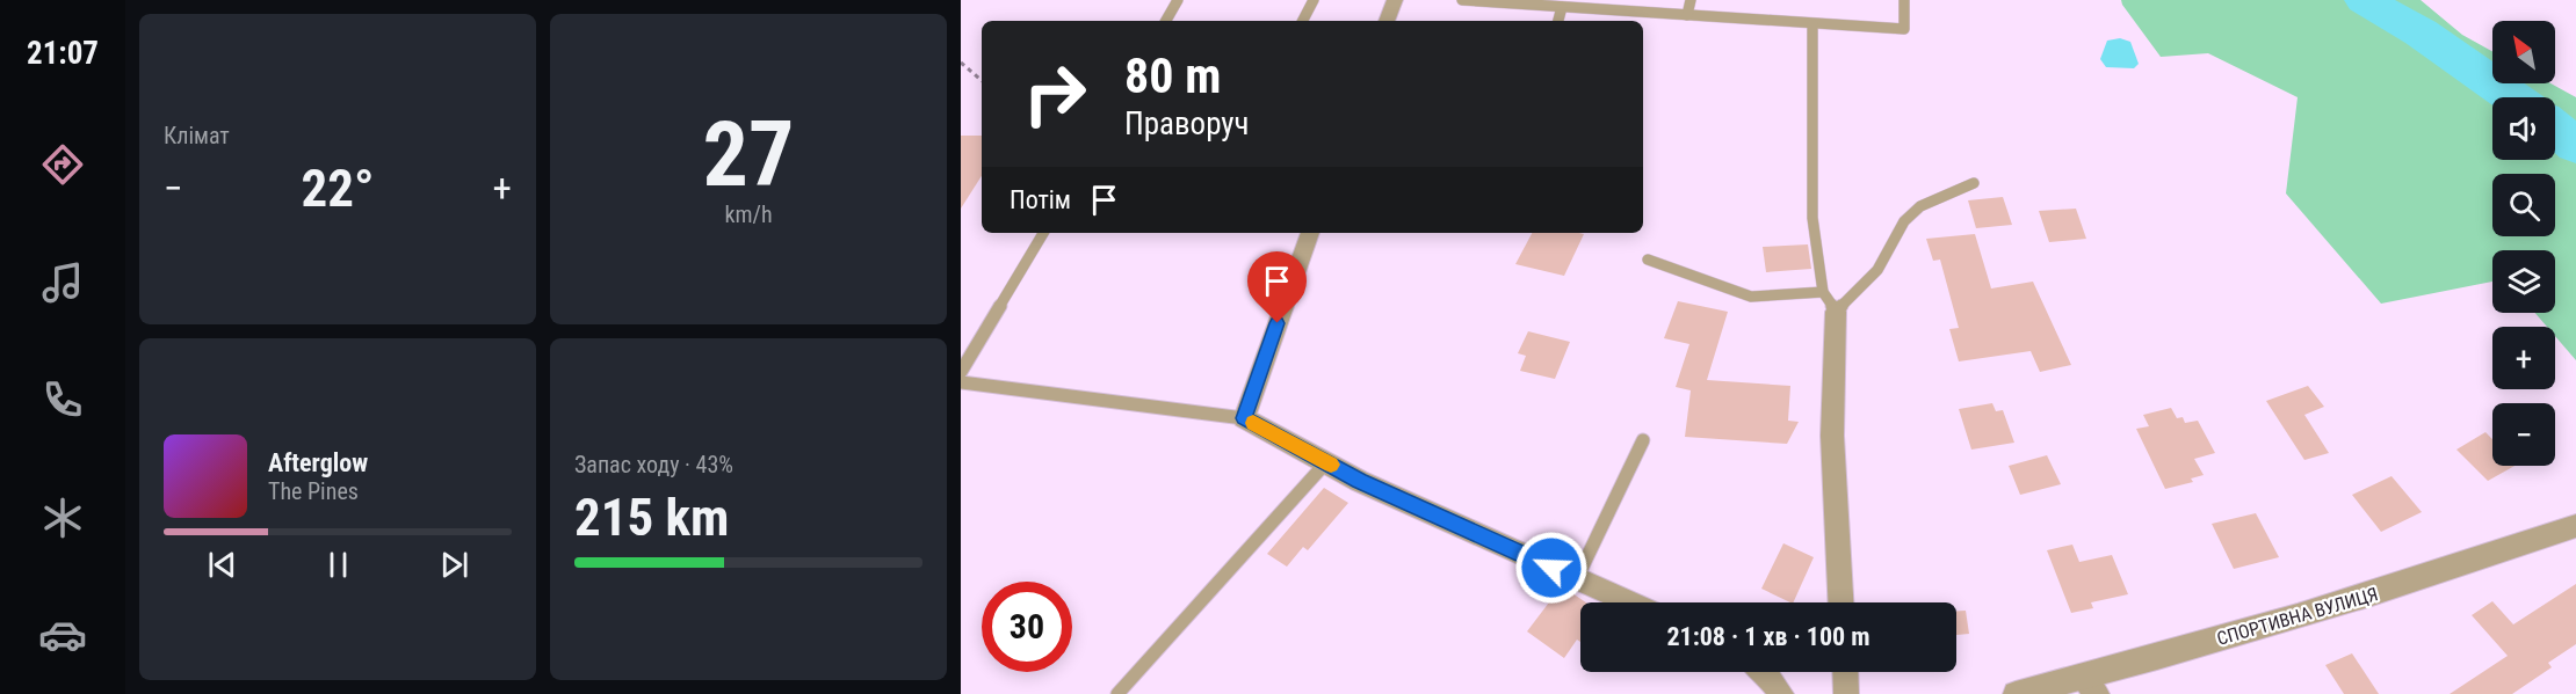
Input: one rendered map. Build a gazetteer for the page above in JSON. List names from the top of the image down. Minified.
{"streets":{"street":["СПОРТИВНА ВУЛИЦЯ"]},"north":"top left","page":{"tabs":"21:07","tile":["Клімат",["27","km/h"],["Запас ходу · 43%","215 km"]],"map_buttons":["+","−"],"turn":["80 m","Праворуч"],"heat":["−","22°","+"],"then":"Потім","song":["Afterglow","The Pines"],"limit":"30","trip":"21:08 · 1 хв · 100 m"}}
